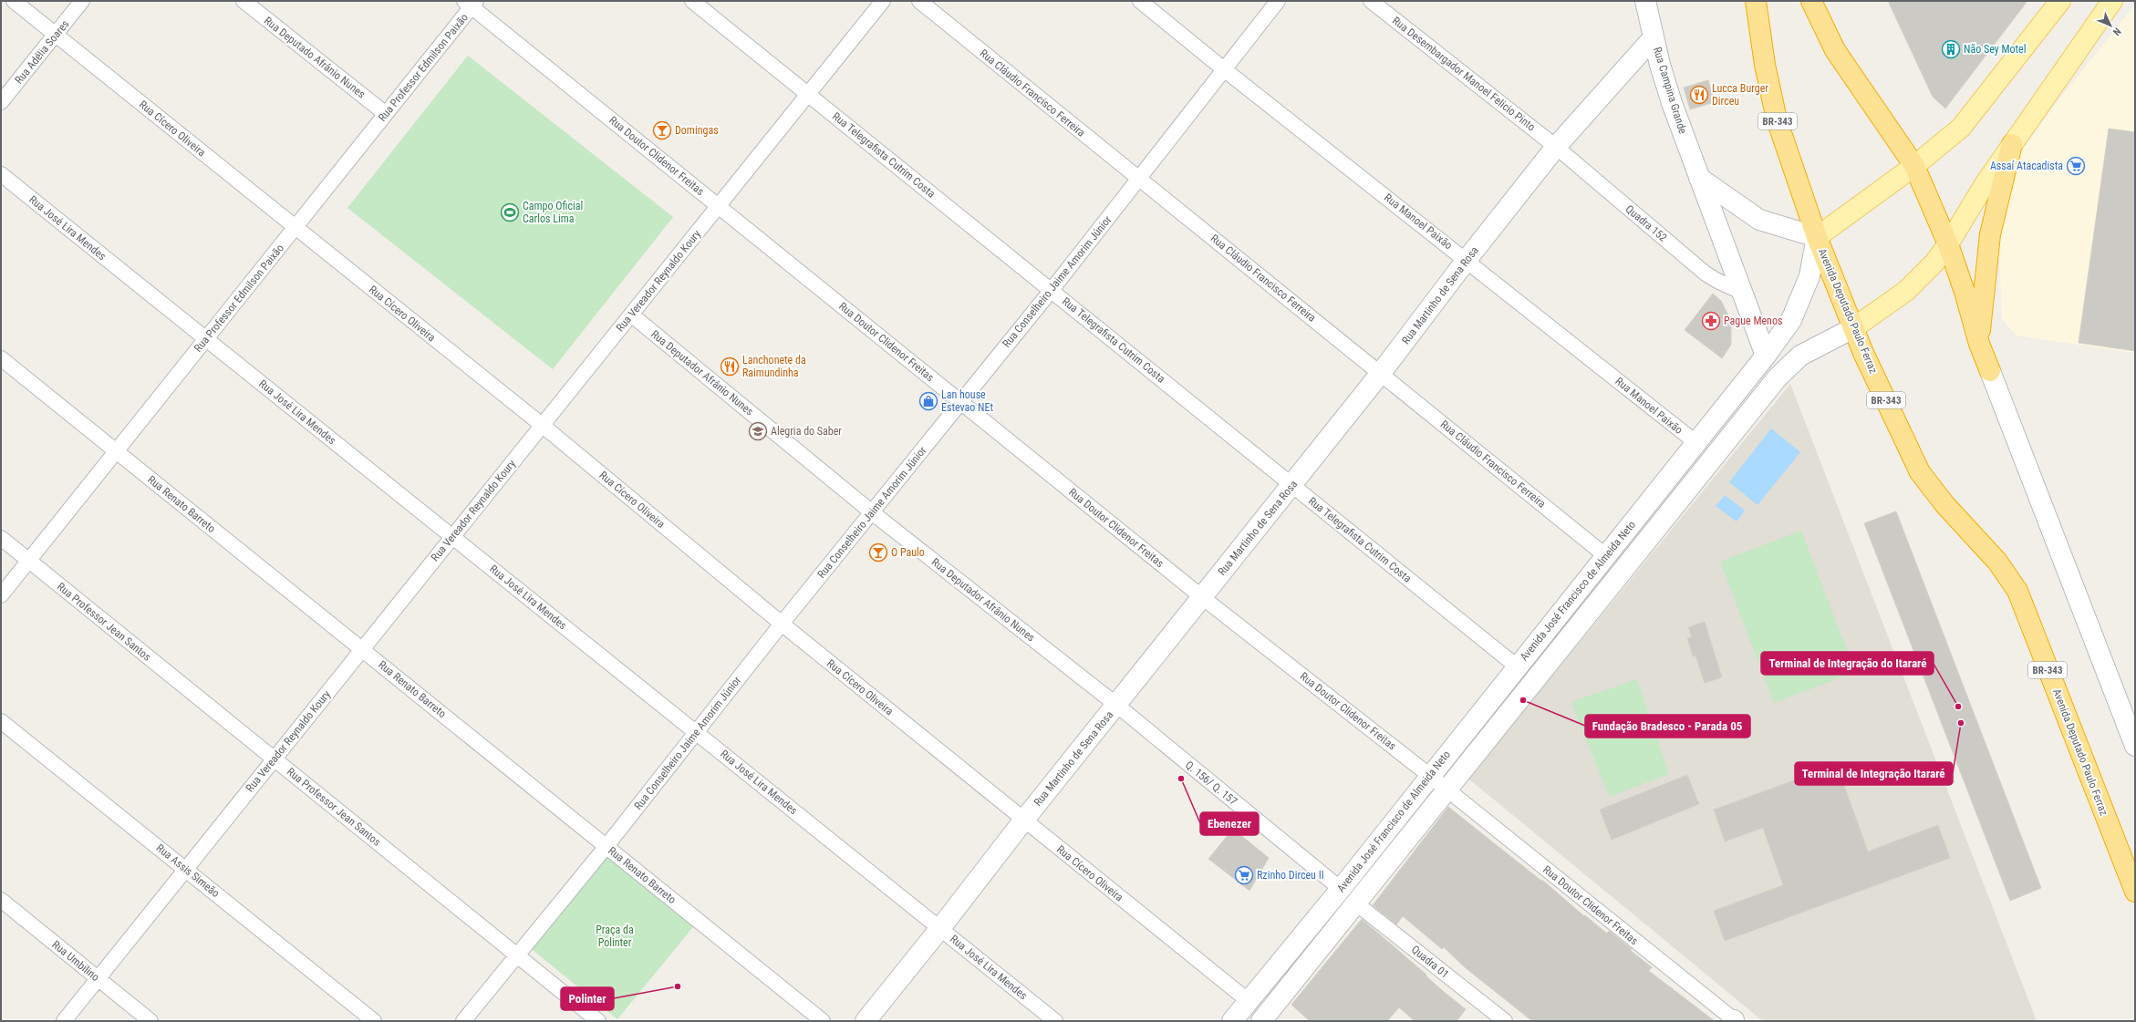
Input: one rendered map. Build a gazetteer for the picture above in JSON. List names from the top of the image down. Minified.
{"streets":{"highway":["BR-343","Avenida Deputado Paulo Ferraz"],"main road":["Rua Campina Grande","Rua Martinho de Sena Rosa","Avenida José Francisco de Almeida Neto"],"street":["Rua Adélia Soares","Rua Deputado Afrânio Nunes","Rua Professor Edmilson Paixão","Rua Desembargador Manoel Felicio Pinto","Rua Cláudio Francisco Ferreira","Rua Cícero Oliveira","Rua Telegrafista Cutrim Costa","Rua Doutor Clidenor Freitas","Rua Manoel Paixão","Quadra 152","Rua José Lira Mendes","Rua Vereador Reynaldo Koury","Rua Conselheiro Jaime Amorim Júnior","Rua Deputador Afrânio Nunes","Rua Renato Barreto","Rua Professor Jean Santos","Q. 156/ Q. 157","Rua Assis Simeão","Rua Umbilino","Quadra 01"]},"crossings":[["Rua Adélia Soares","Rua Cícero Oliveira"],["Rua Deputado Afrânio Nunes","Rua Professor Edmilson Paixão"],["Rua Professor Edmilson Paixão","Rua Cícero Oliveira"],["Rua Professor Edmilson Paixão","Rua Doutor Clidenor Freitas"],["Rua Professor Edmilson Paixão","Rua José Lira Mendes"],["Rua Professor Edmilson Paixão","Rua Renato Barreto"],["Rua Professor Edmilson Paixão","Rua Professor Jean Santos"],["Rua Desembargador Manoel Felicio Pinto","Quadra 152"],["Rua Desembargador Manoel Felicio Pinto","Rua Martinho de Sena Rosa"],["Rua Campina Grande","Quadra 152"],["Rua Campina Grande","Rua Martinho de Sena Rosa"],["Rua Campina Grande","Avenida José Francisco de Almeida Neto"],["Rua Cláudio Francisco Ferreira","Rua Conselheiro Jaime Amorim Júnior"],["Rua Cláudio Francisco Ferreira","Rua Martinho de Sena Rosa"],["Rua Cláudio Francisco Ferreira","Avenida José Francisco de Almeida Neto"],["Rua Cícero Oliveira","Rua Vereador Reynaldo Koury"],["Rua Cícero Oliveira","Rua Conselheiro Jaime Amorim Júnior"],["Rua Cícero Oliveira","Rua Martinho de Sena Rosa"],["Rua Cícero Oliveira","Avenida José Francisco de Almeida Neto"],["Rua Telegrafista Cutrim Costa","Rua Vereador Reynaldo Koury"],["Rua Telegrafista Cutrim Costa","Rua Conselheiro Jaime Amorim Júnior"],["Rua Telegrafista Cutrim Costa","Rua Martinho de Sena Rosa"],["Rua Telegrafista Cutrim Costa","Avenida José Francisco de Almeida Neto"],["Rua Doutor Clidenor Freitas","Rua Vereador Reynaldo Koury"],["Rua Doutor Clidenor Freitas","Rua Conselheiro Jaime Amorim Júnior"],["Rua Doutor Clidenor Freitas","Rua Martinho de Sena Rosa"],["Rua Doutor Clidenor Freitas","Avenida José Francisco de Almeida Neto"],["Rua Manoel Paixão","Rua Conselheiro Jaime Amorim Júnior"],["Rua Manoel Paixão","Rua Martinho de Sena Rosa"],["Rua Manoel Paixão","Avenida José Francisco de Almeida Neto"],["Quadra 152","Rua Martinho de Sena Rosa"],["Rua José Lira Mendes","Rua Vereador Reynaldo Koury"],["Rua José Lira Mendes","Rua Conselheiro Jaime Amorim Júnior"],["Rua José Lira Mendes","Rua Martinho de Sena Rosa"],["Rua Vereador Reynaldo Koury","Rua Deputador Afrânio Nunes"],["Rua Vereador Reynaldo Koury","Rua Renato Barreto"],["Rua Vereador Reynaldo Koury","Rua Professor Jean Santos"],["Rua Vereador Reynaldo Koury","Rua Assis Simeão"],["Rua Vereador Reynaldo Koury","Rua Umbilino"],["Rua Conselheiro Jaime Amorim Júnior","Rua Deputador Afrânio Nunes"],["Rua Conselheiro Jaime Amorim Júnior","Rua Renato Barreto"],["Rua Conselheiro Jaime Amorim Júnior","Rua Professor Jean Santos"],["Rua Martinho de Sena Rosa","Rua Deputador Afrânio Nunes"],["Rua Martinho de Sena Rosa","Q. 156/ Q. 157"],["Avenida Deputado Paulo Ferraz","Avenida José Francisco de Almeida Neto"],["Rua Deputador Afrânio Nunes","Q. 156/ Q. 157"],["Avenida José Francisco de Almeida Neto","Q. 156/ Q. 157"],["Avenida José Francisco de Almeida Neto","Quadra 01"]],"parks":["Praça da Polinter"],"places":{"building":["Não Sey Motel"],"restaurant":["Lucca Burger Dirceu","Lanchonete da Raimundinha"],"bar":["Domingas","O Paulo"],"supermarket":["Assaí Atacadista","Rzinho Dirceu II"],"sports":["Campo Oficial Carlos Lima"],"pharmacy":["Pague Menos"],"shop":["Lan house Estevao NEt"],"school or university":["Alegria do Saber"],"other":["Fundação Bradesco - Parada 05","Terminal de Integração do Itararé","Terminal de Integração Itararé","Ebenezer","Polinter"]},"north":"bottom right"}
